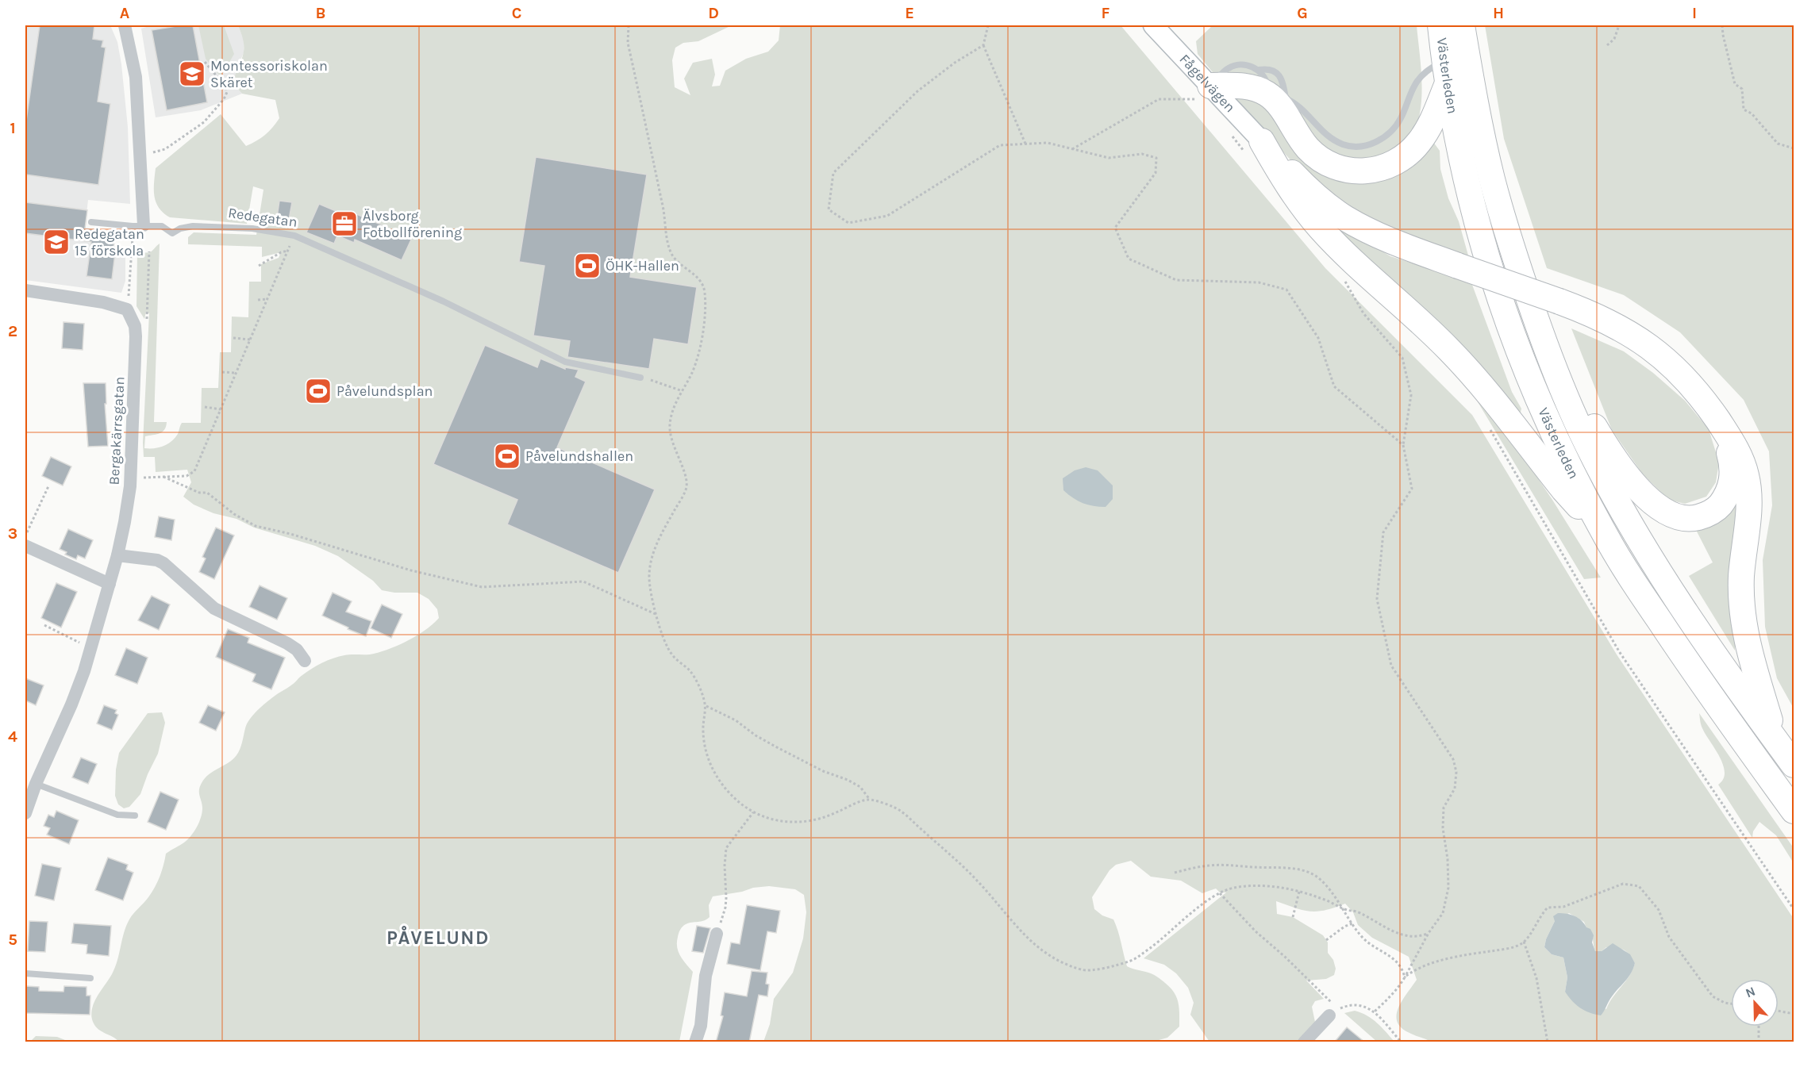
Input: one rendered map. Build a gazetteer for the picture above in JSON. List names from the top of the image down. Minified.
{"streets":{"highway":["Västerleden"],"street":["Fågelvägen","Bergakärrsgatan"],"lane":["Redegatan"]},"districts":["PÅVELUND"],"places":{"school or university":["Montessoriskolan Skäret","Redegatan 15 förskola"],"office":["Älvsborg Fotbollförening"],"sports":["ÖHK-Hallen","Påvelundsplan","Påvelundshallen"]},"north":"top","grid":{"columns":["A","B","C","D","E","F","G","H","I"],"rows":["1","2","3","4","5"]}}
